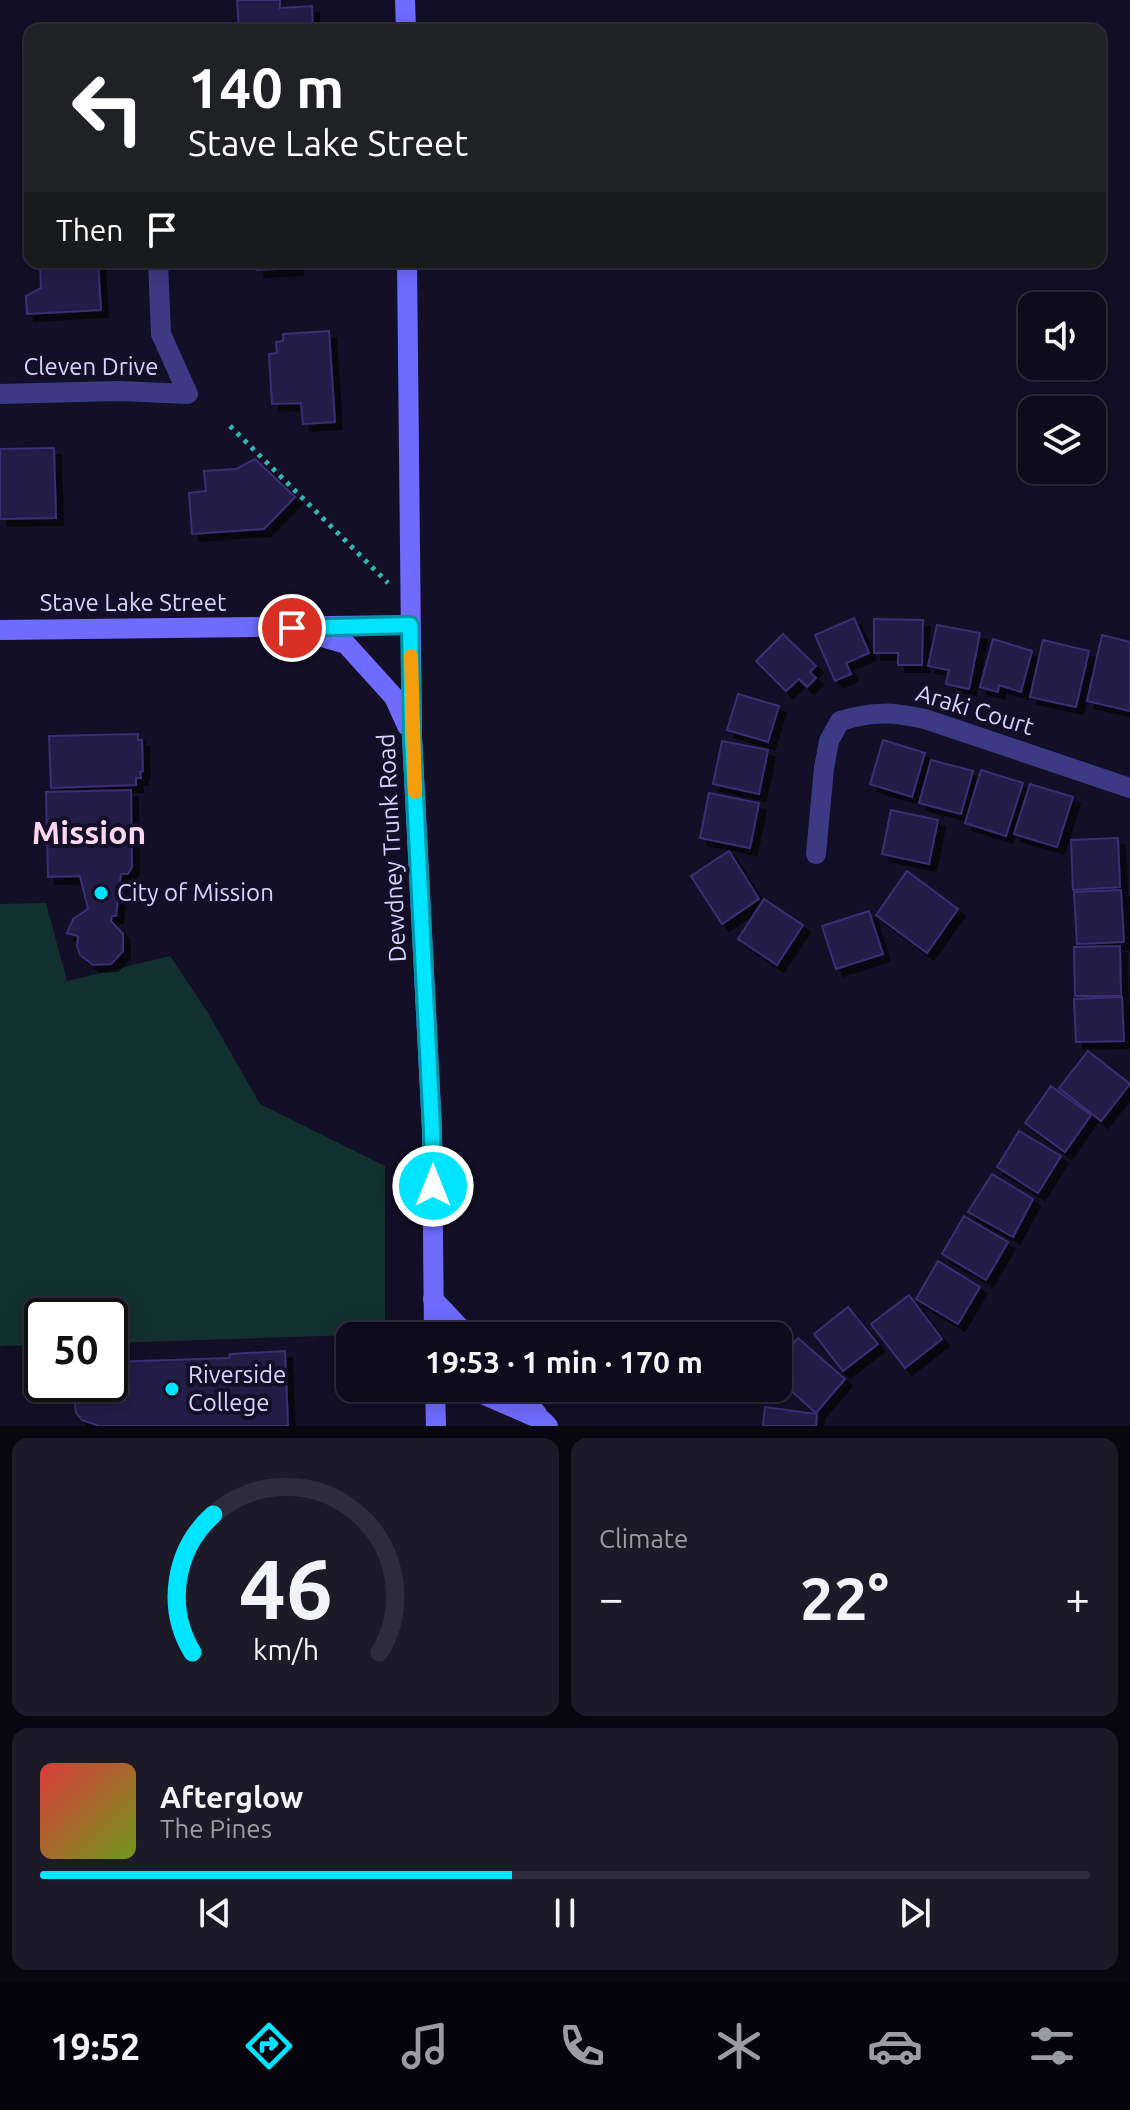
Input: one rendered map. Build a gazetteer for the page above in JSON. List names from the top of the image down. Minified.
{"streets":{"main road":["Stave Lake Street","Dewdney Trunk Road"],"street":["Cleven Drive","Araki Court"]},"crossings":[["Stave Lake Street","Dewdney Trunk Road"]],"districts":["Mission"],"places":["City of Mission","Riverside College"],"page":{"turn":["140 m","Stave Lake Street"],"then":"Then","limit":"50","trip":"19:53 · 1 min · 170 m","tile":"Climate","heat":["−","22°","+"],"song":["Afterglow","The Pines"],"tabs":"19:52","gauge":["46","km/h"]}}
